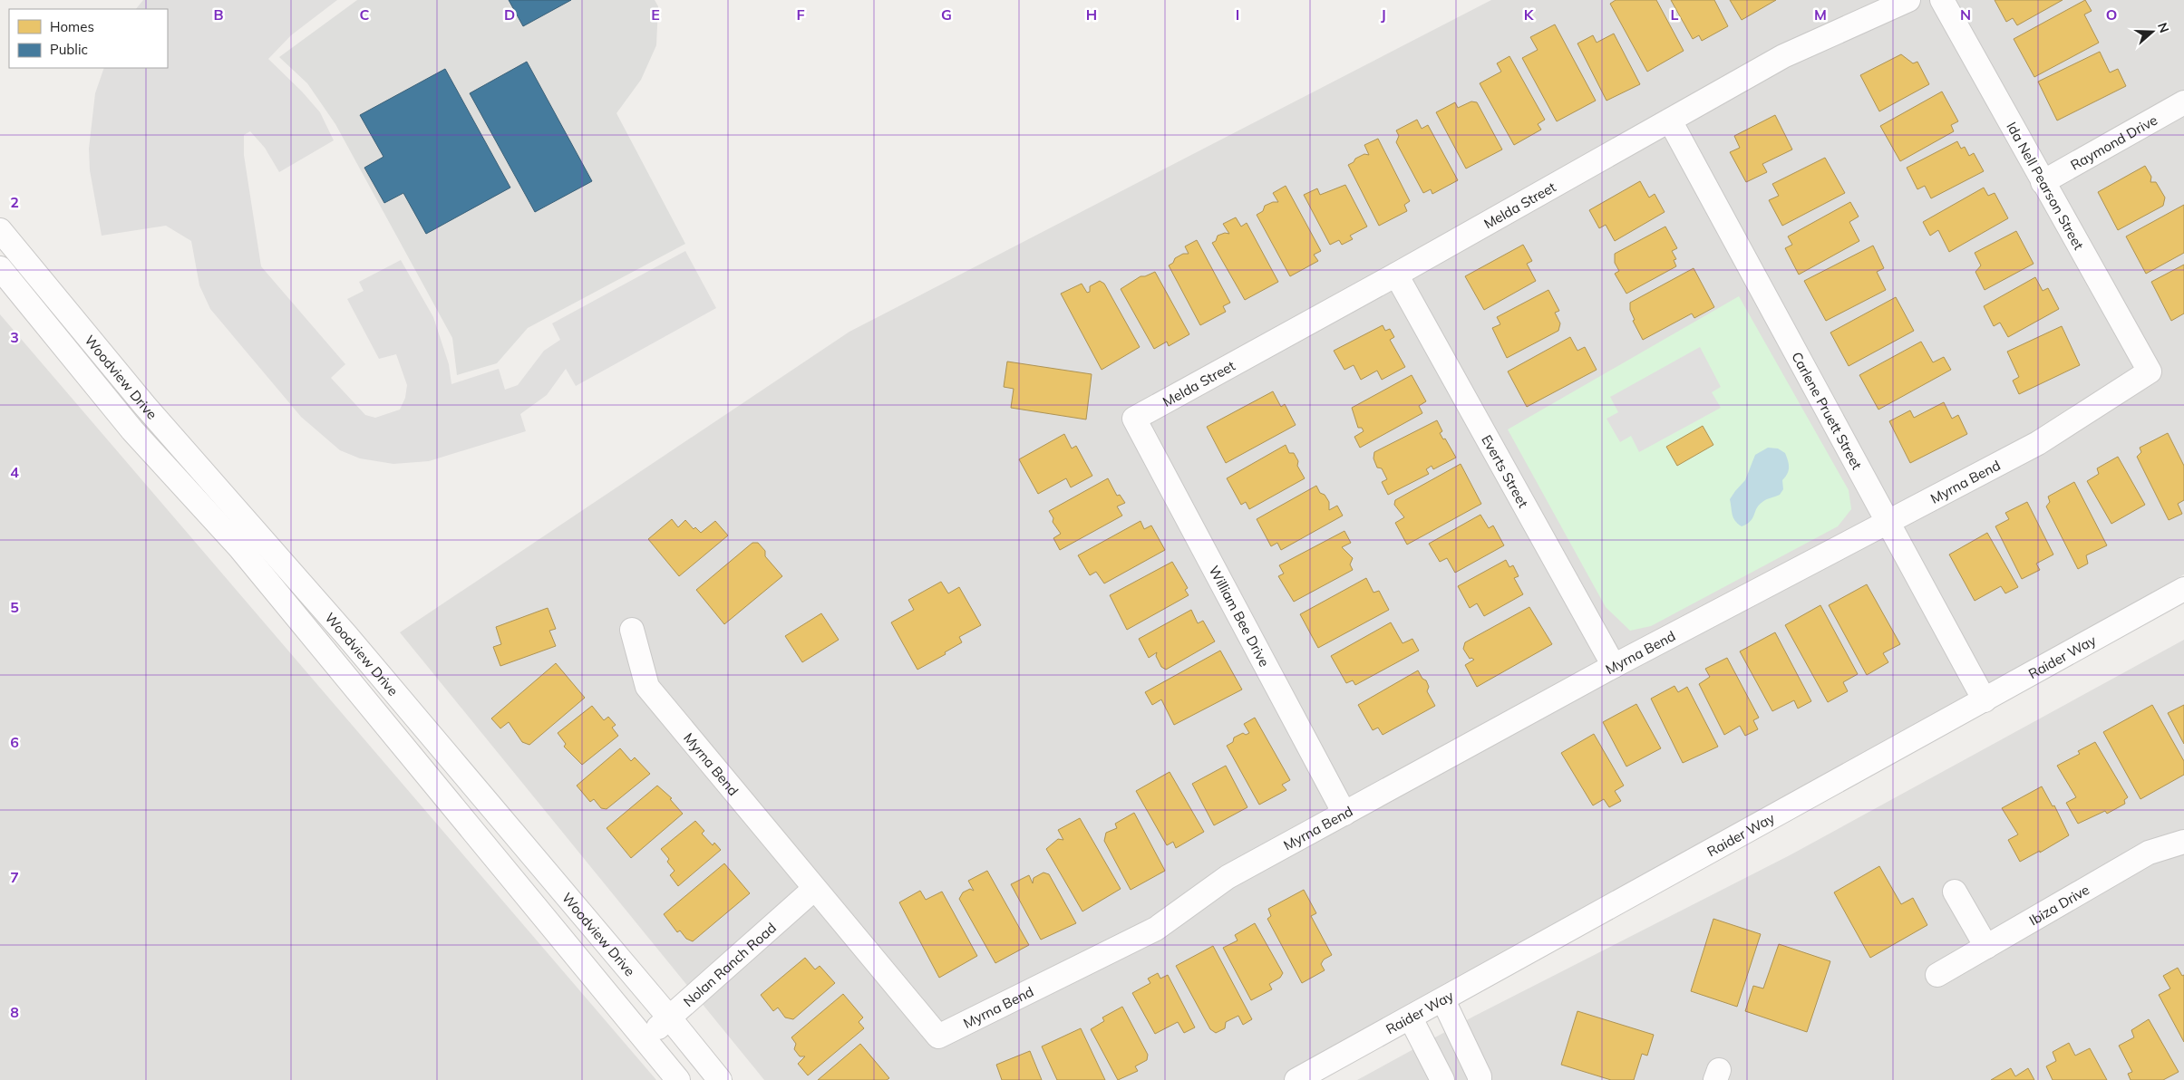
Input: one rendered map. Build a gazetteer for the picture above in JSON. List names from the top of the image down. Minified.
{"streets":{"street":["Raymond Drive","Ida Nell Pearson Street","Melda Street","Woodview Drive","Carlene Pruett Street","Everts Street","Myrna Bend","William Bee Drive","Raider Way","Ibiza Drive","Nolan Ranch Road"]},"crossings":[["Raymond Drive","Ida Nell Pearson Street"],["Ida Nell Pearson Street","Myrna Bend"],["Melda Street","Carlene Pruett Street"],["Melda Street","Everts Street"],["Melda Street","William Bee Drive"],["Woodview Drive","Nolan Ranch Road"],["Carlene Pruett Street","Myrna Bend"],["Carlene Pruett Street","Raider Way"],["Everts Street","Myrna Bend"],["Myrna Bend","William Bee Drive"],["Myrna Bend","Nolan Ranch Road"]],"legend":["Homes","Public"],"north":"right","grid":{"columns":["B","C","D","E","F","G","H","I","J","K","L","M","N","O"],"rows":["2","3","4","5","6","7","8"]}}
